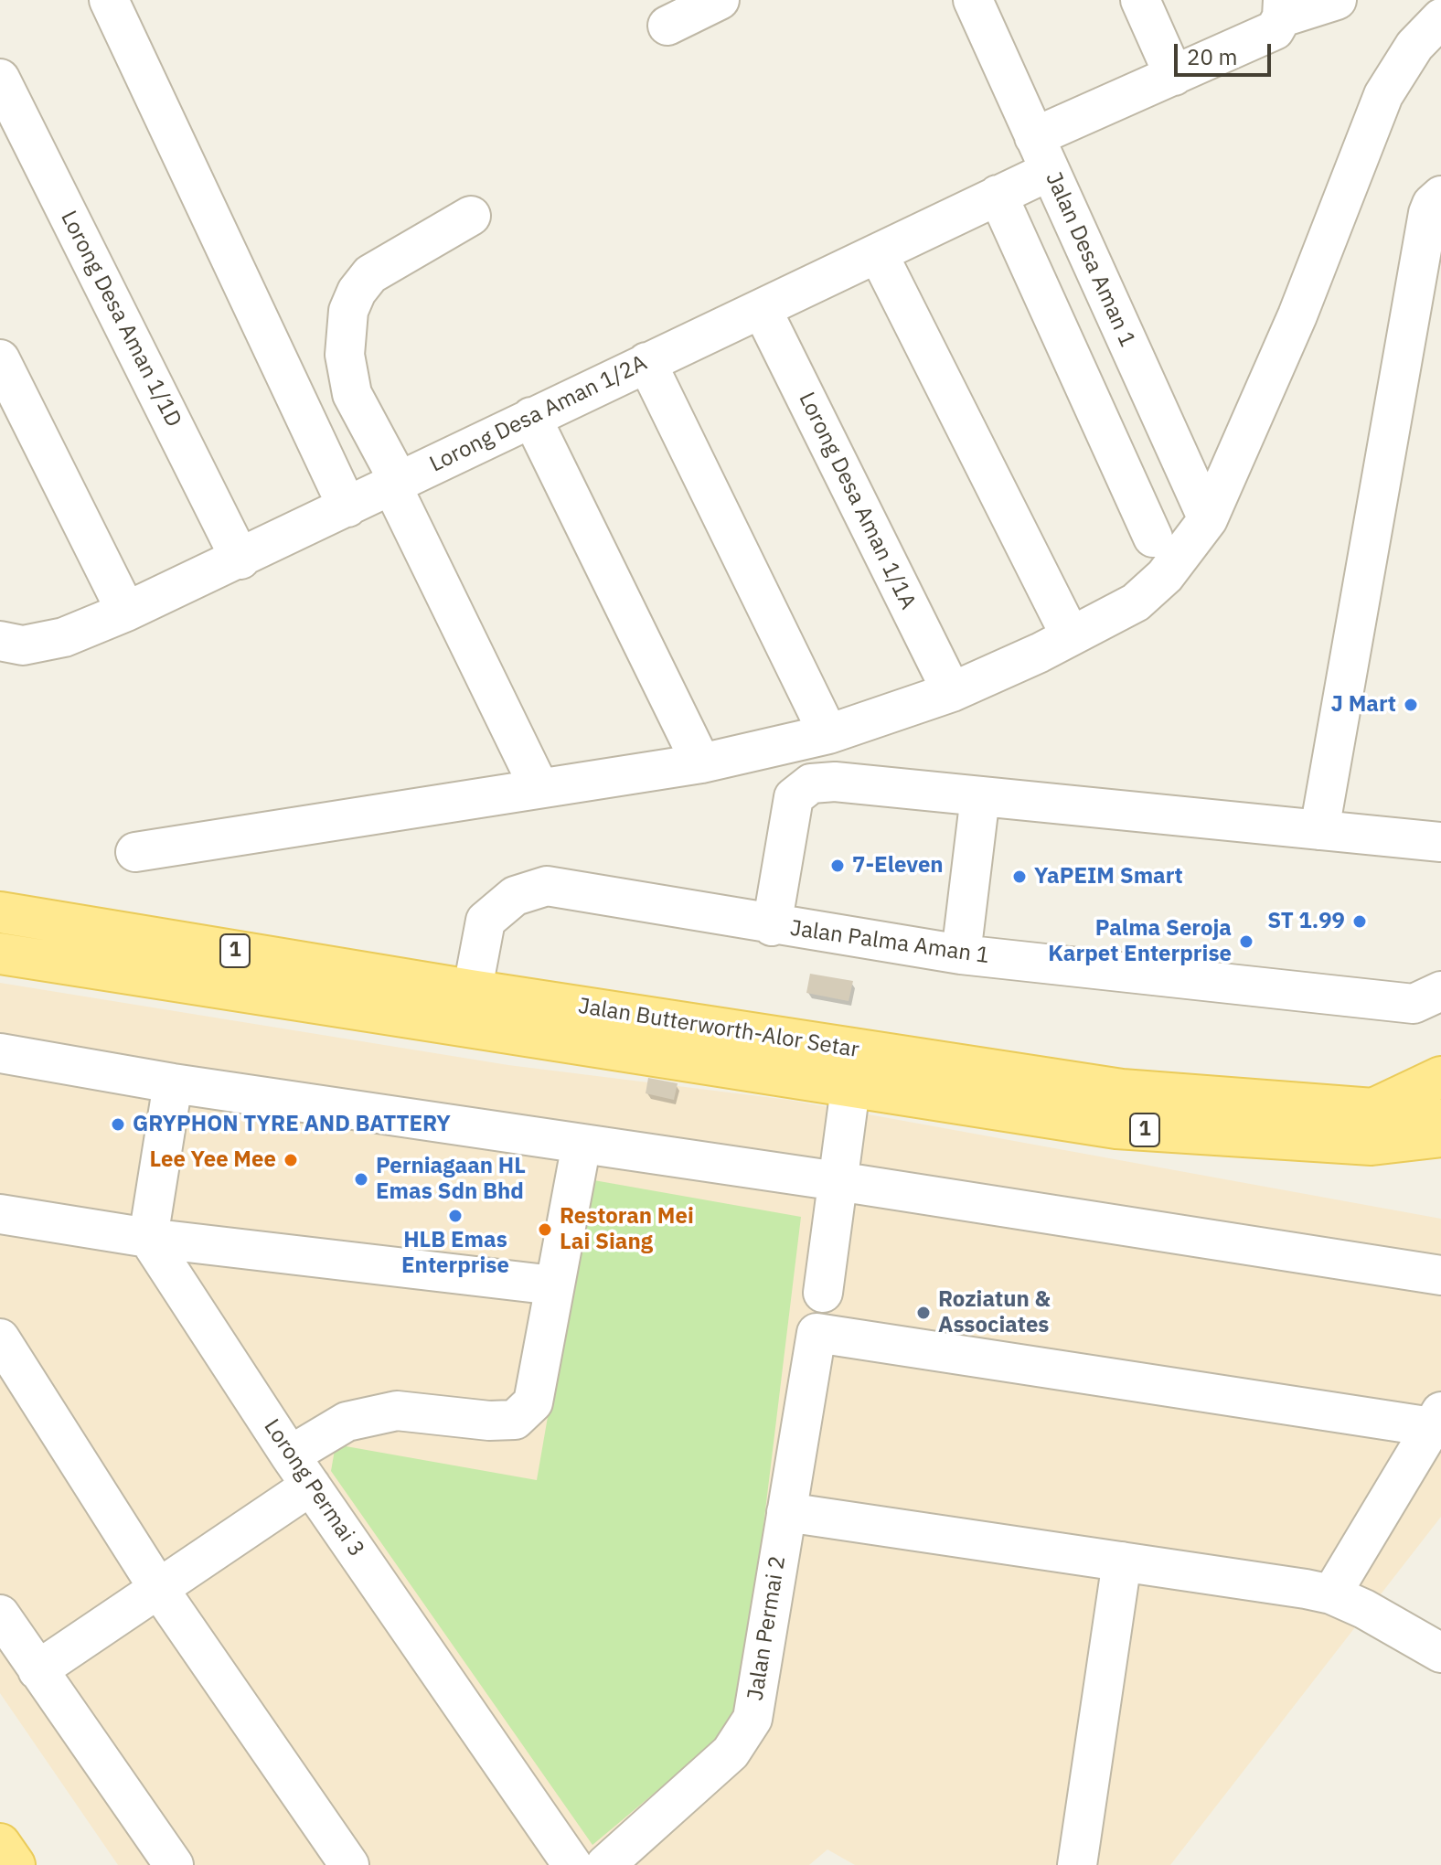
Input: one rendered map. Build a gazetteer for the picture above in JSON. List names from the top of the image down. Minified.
{"streets":{"main road":["1","Jalan Butterworth-Alor Setar"],"street":["Jalan Desa Aman 1","Lorong Desa Aman 1/1D","Lorong Desa Aman 1/2A","Lorong Desa Aman 1/1A","Jalan Palma Aman 1","Lorong Permai 3","Jalan Permai 2"]},"crossings":[["Jalan Desa Aman 1","Lorong Desa Aman 1/2A"],["Lorong Desa Aman 1/1D","Lorong Desa Aman 1/2A"],["Lorong Desa Aman 1/2A","Lorong Desa Aman 1/1A"],["Jalan Palma Aman 1","Jalan Butterworth-Alor Setar"]],"places":["J Mart","7-Eleven","YaPEIM Smart","ST 1.99","Palma Seroja Karpet Enterprise","GRYPHON TYRE AND BATTERY","Lee Yee Mee","Perniagaan HL Emas Sdn Bhd","HLB Emas Enterprise","Restoran Mei Lai Siang","Roziatun & Associates"],"scale_bar":"20 m"}
